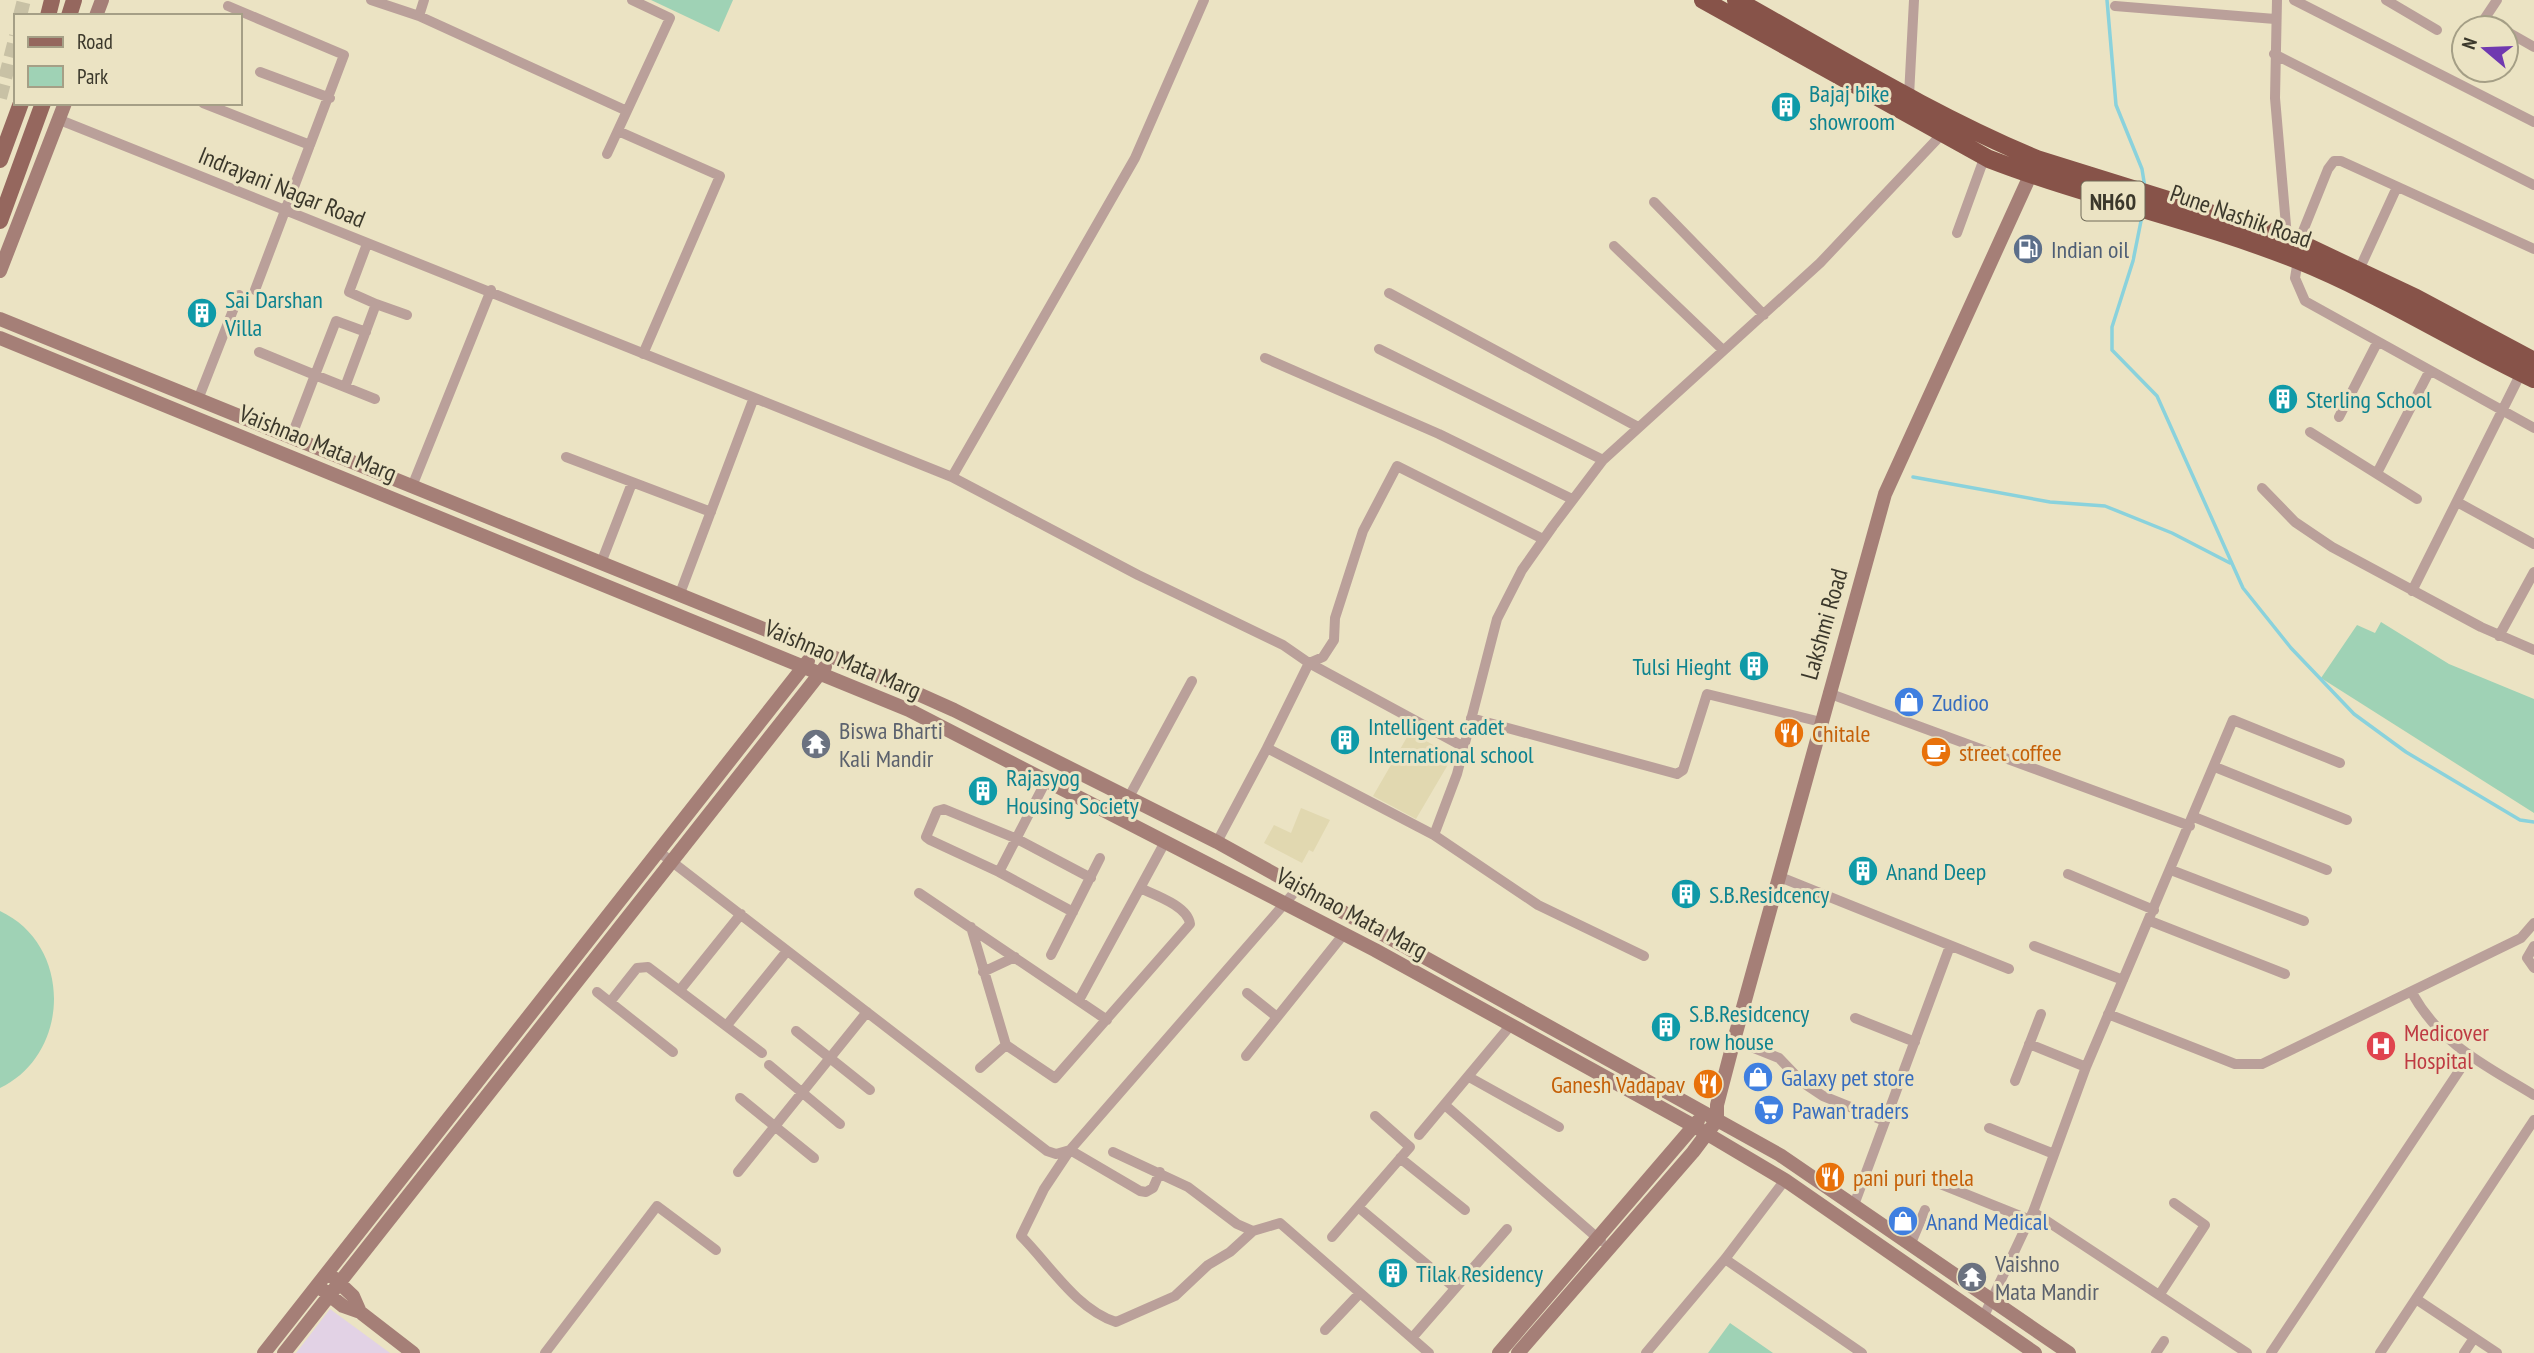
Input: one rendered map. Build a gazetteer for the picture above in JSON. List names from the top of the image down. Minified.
{"streets":{"highway":["NH60","Pune Nashik Road"],"main road":["Vaishnao Mata Marg","Lakshmi Road"],"street":["Indrayani Nagar Road"]},"crossings":[["Pune Nashik Road","Lakshmi Road"],["Vaishnao Mata Marg","Lakshmi Road"]],"places":{"building":["Bajaj bike showroom","Sai Darshan Villa","Sterling School","Tulsi Hieght","Intelligent cadet International school","Rajasyog Housing Society","Anand Deep","S.B.Residcency","S.B.Residcency row house","Tilak Residency"],"fuel station":["Indian oil"],"shop":["Zudioo","Galaxy pet store","Anand Medical"],"restaurant":["Chitale","Ganesh Vadapav","pani puri thela"],"temple":["Biswa Bharti Kali Mandir","Vaishno Mata Mandir"],"cafe":["street coffee"],"hospital":["Medicover Hospital"],"supermarket":["Pawan traders"]},"legend":["Road","Park"],"north":"left"}
